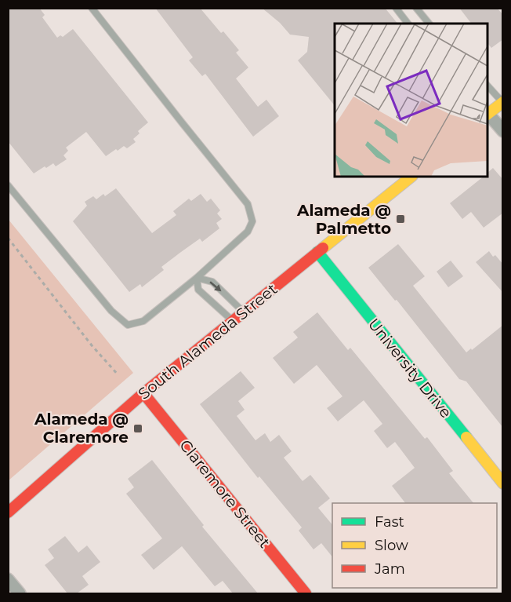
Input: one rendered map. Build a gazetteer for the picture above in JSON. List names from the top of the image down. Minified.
{"streets":{"street":["South Alameda Street","University Drive","Claremore Street"]},"crossings":[["South Alameda Street","University Drive"],["South Alameda Street","Claremore Street"]],"places":{"transit":["Alameda @ Palmetto","Alameda @ Claremore"]},"legend":["Fast","Slow","Jam"]}
